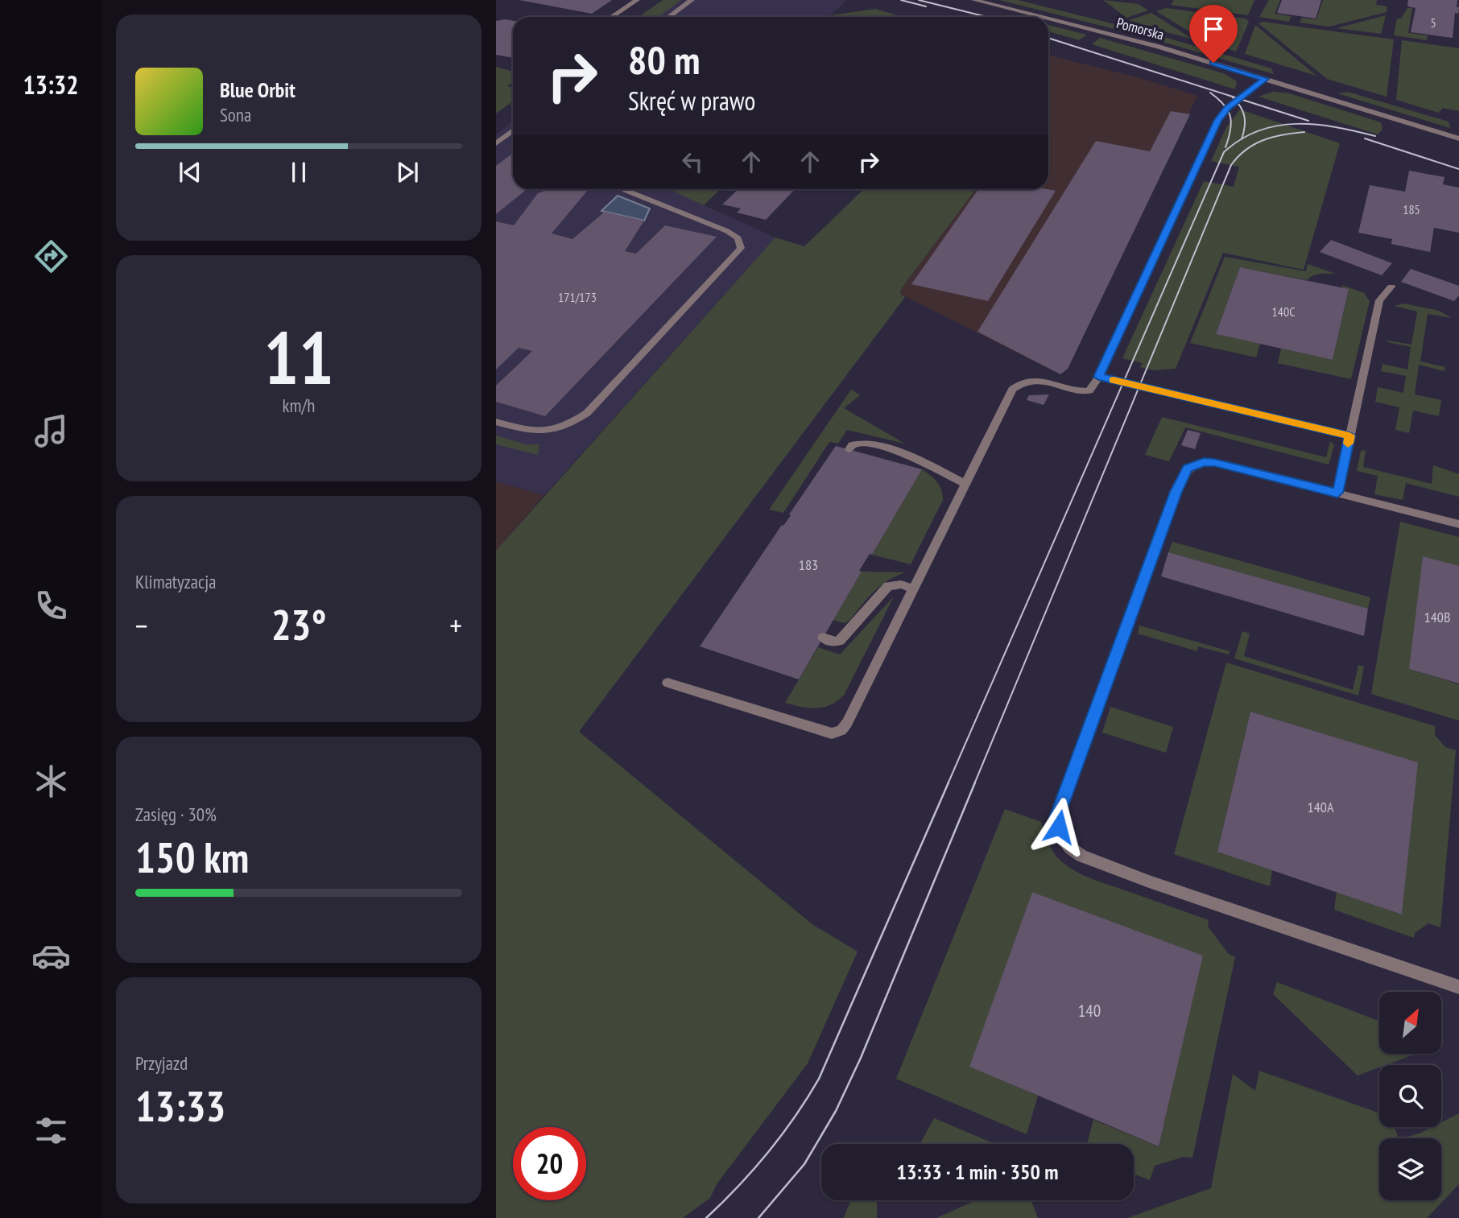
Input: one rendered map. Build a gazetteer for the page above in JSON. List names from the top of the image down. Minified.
{"streets":{"street":["Pomorska"]},"house_numbers":["5","185","171/173","140C","183","140B","140A","140"],"north":"top right","page":{"tabs":"13:32","turn":["80 m","Skręć w prawo"],"song":["Blue Orbit","Sona"],"tile":[["11","km/h"],"Klimatyzacja",["Zasięg · 30%","150 km"],["Przyjazd","13:33"]],"heat":["−","23°","+"],"limit":"20","trip":"13:33 · 1 min · 350 m"}}
